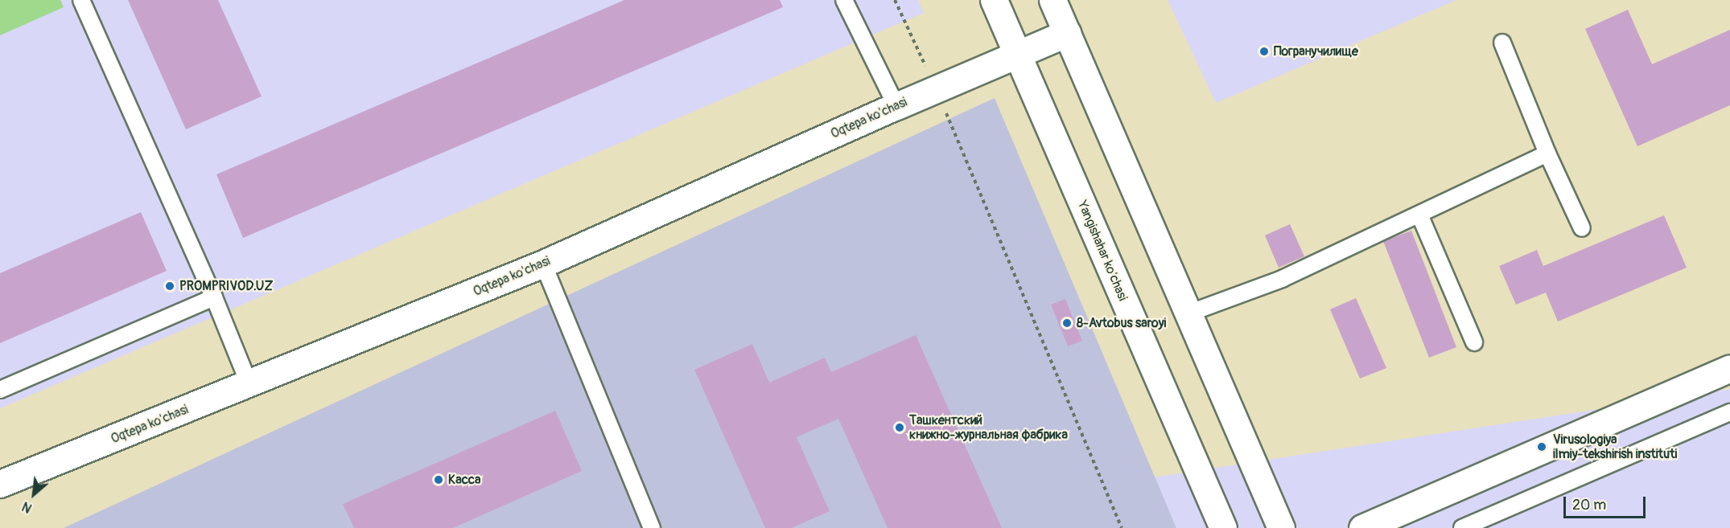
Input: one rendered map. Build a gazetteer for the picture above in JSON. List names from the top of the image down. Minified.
{"streets":{"street":["Oqtepa ko'chasi","Yangishahar ko‘chasi"]},"crossings":[["Oqtepa ko'chasi","Yangishahar ko‘chasi"]],"places":["Погранучилище","PROMPRIVOD.UZ","8-Avtobus saroyi","Ташкентский книжно-журнальная фабрика","Virusologiya ilmiy-tekshirish instituti","Касса"],"scale_bar":"20 m","north":"bottom left"}
